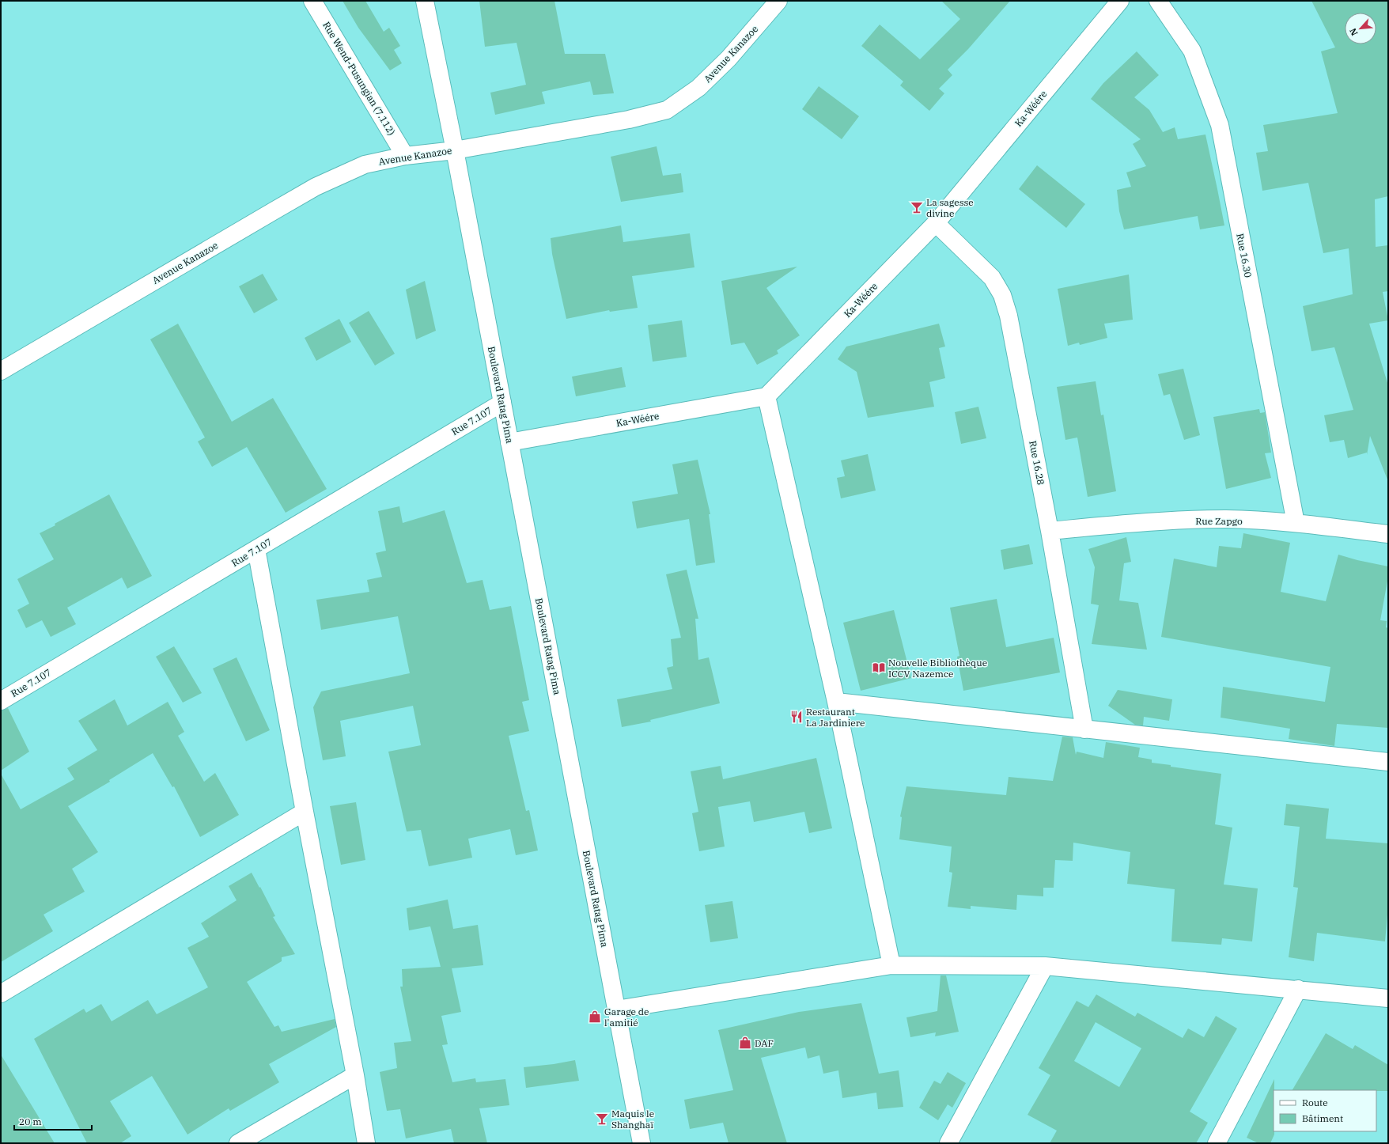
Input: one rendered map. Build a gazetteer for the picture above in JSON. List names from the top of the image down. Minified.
{"streets":{"street":["Avenue Kanazoe","Rue Wend-Pusungian (7.112)","Ka-Wéére","Rue 16.30","Boulevard Ratag Pima","Rue 7.107","Rue 16.28","Rue Zapgo"]},"crossings":[["Avenue Kanazoe","Rue Wend-Pusungian (7.112)"],["Avenue Kanazoe","Boulevard Ratag Pima"],["Ka-Wéére","Boulevard Ratag Pima"],["Ka-Wéére","Rue 16.28"],["Rue 16.30","Rue Zapgo"],["Boulevard Ratag Pima","Rue 7.107"],["Rue 16.28","Rue Zapgo"]],"places":{"bar":["La sagesse divine","Maquis le Shanghaï"],"library":["Nouvelle Bibliothèque ICCV Nazemce"],"restaurant":["Restaurant La Jardiniere"],"shop":["Garage de l'amitié","DAF"]},"legend":["Route","Bâtiment"],"scale_bar":"20 m","north":"bottom left"}
